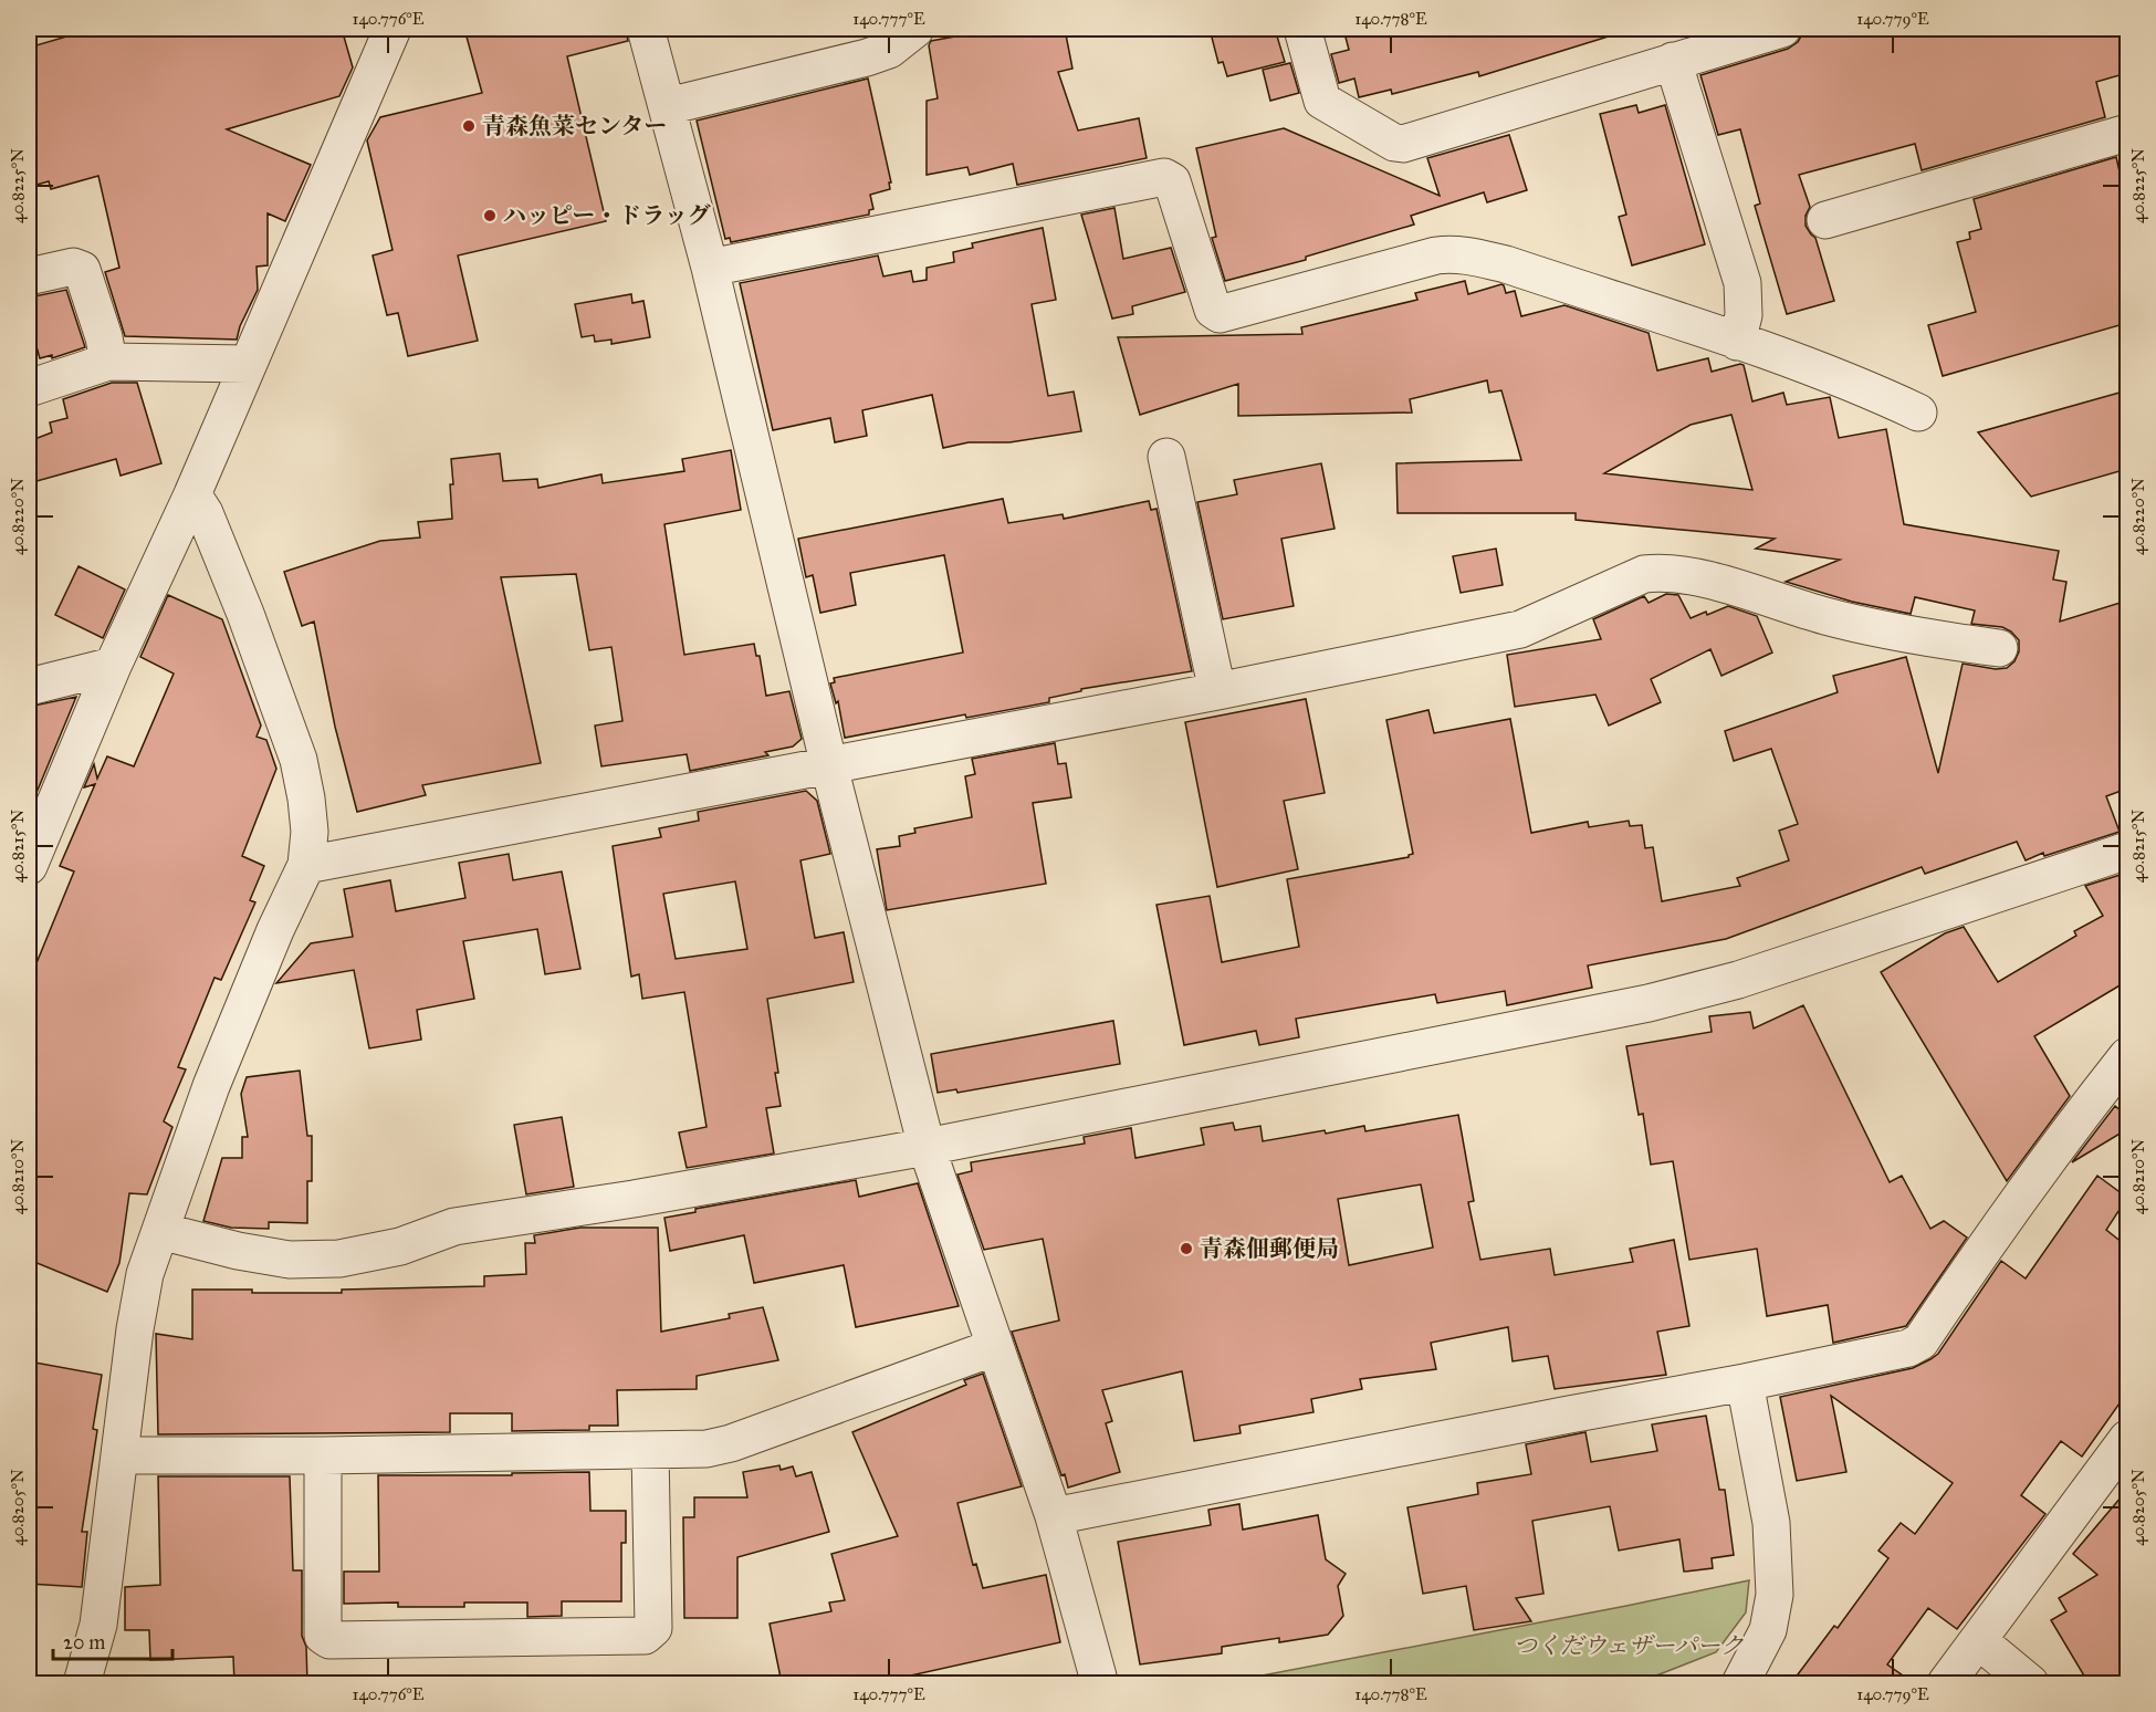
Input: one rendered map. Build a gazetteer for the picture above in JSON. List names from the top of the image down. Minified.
{"parks":["つくだウェザーパーク"],"places":["青森魚菜センター","ハッピー・ドラッグ","青森佃郵便局"],"scale_bar":"20 m","coordinates":["140.776°E","140.777°E","140.778°E","140.779°E","40.8225°N","40.8220°N","40.8215°N","40.8210°N","40.8205°N"]}
